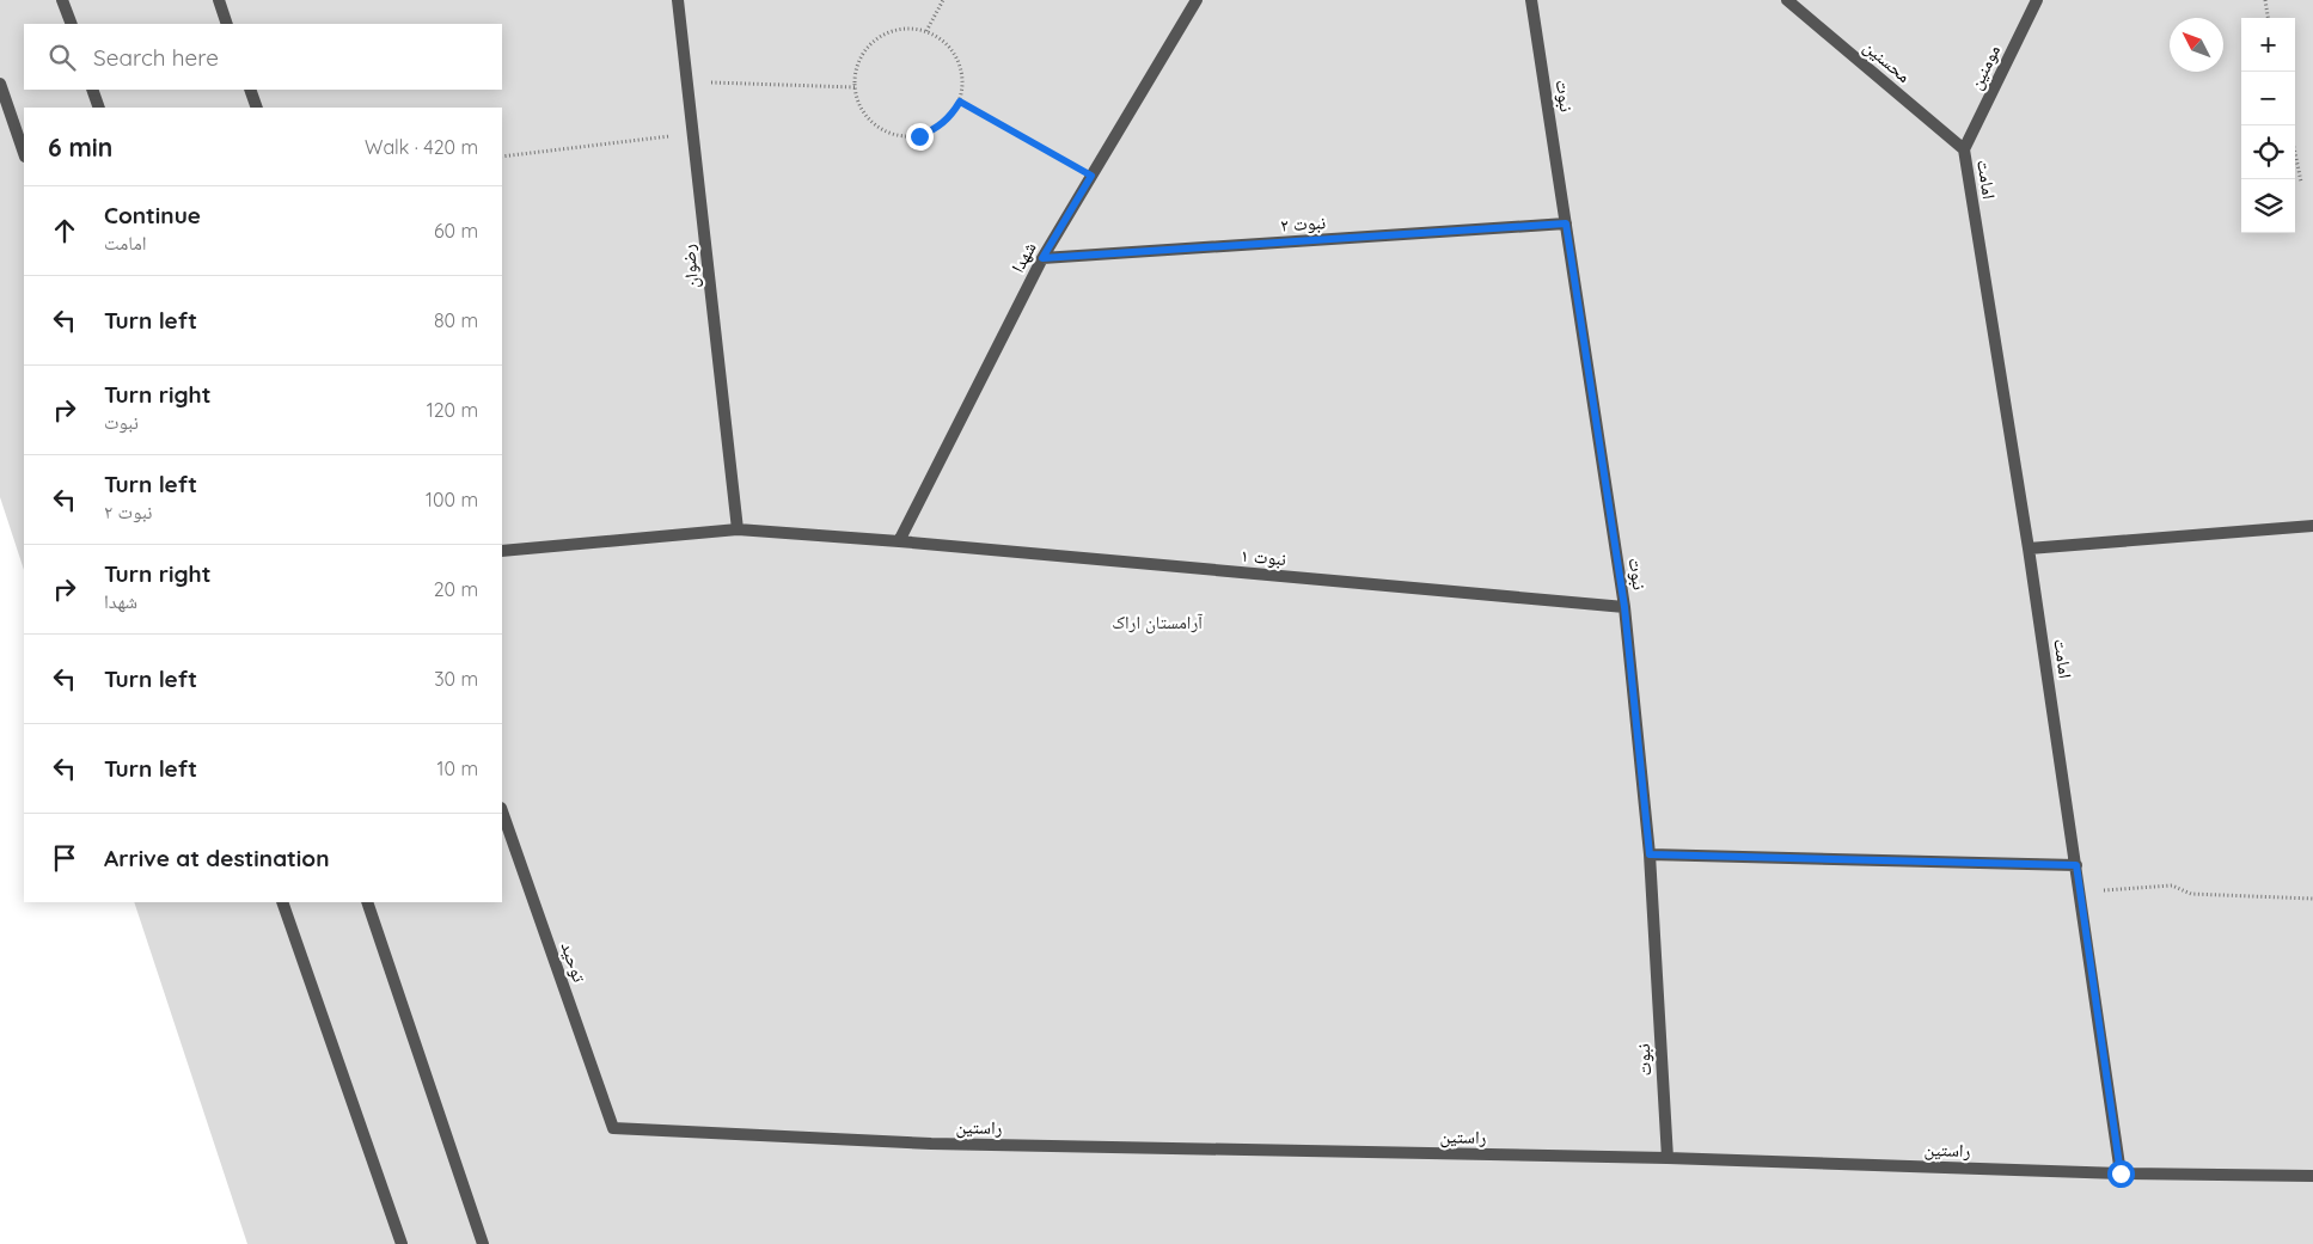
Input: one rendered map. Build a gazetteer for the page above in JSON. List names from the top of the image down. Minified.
{"streets":{"street":["محسنین","مومنین","نبوت","امامت","نبوت ۲","شهدا","رضوان","نبوت ۱","توحید","راستین"]},"crossings":[["محسنین","مومنین"],["محسنین","امامت"],["مومنین","امامت"],["نبوت","نبوت ۲"],["نبوت","نبوت ۱"],["نبوت","راستین"],["امامت","راستین"],["نبوت ۲","شهدا"],["شهدا","نبوت ۱"],["رضوان","نبوت ۱"],["توحید","راستین"]],"parks":["آرامستان اراک"],"north":"top left","page":{"map_buttons":["+","−"],"search":"Search here","heading":["6 min","Walk · 420 m"],"list":[["Continue","امامت","60 m"],["Turn left","80 m"],["Turn right","نبوت","120 m"],["Turn left","نبوت ۲","100 m"],["Turn right","شهدا","20 m"],["Turn left","30 m"],["Turn left","10 m"],"Arrive at destination"]}}
